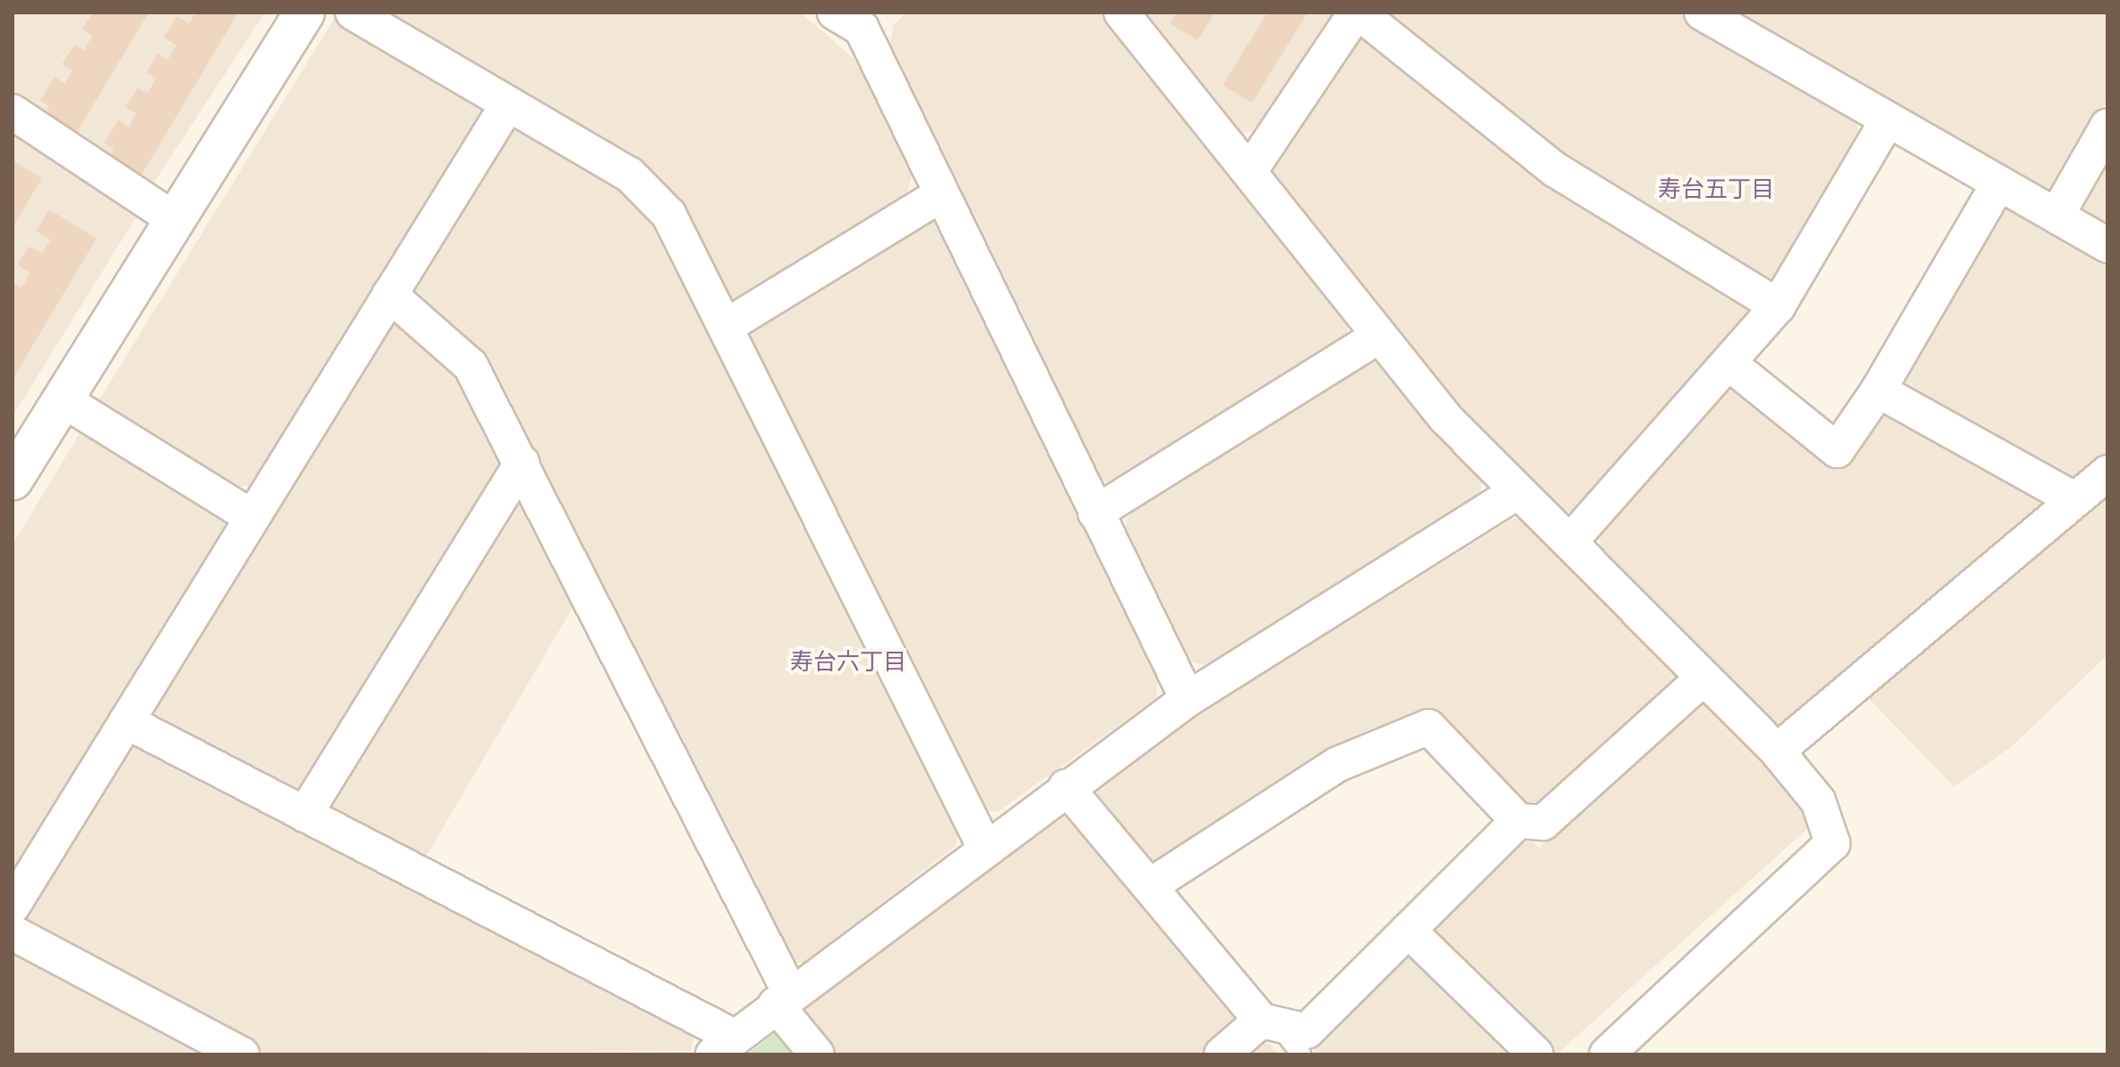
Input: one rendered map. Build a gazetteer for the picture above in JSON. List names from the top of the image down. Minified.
{"districts":["寿台五丁目","寿台六丁目"]}
